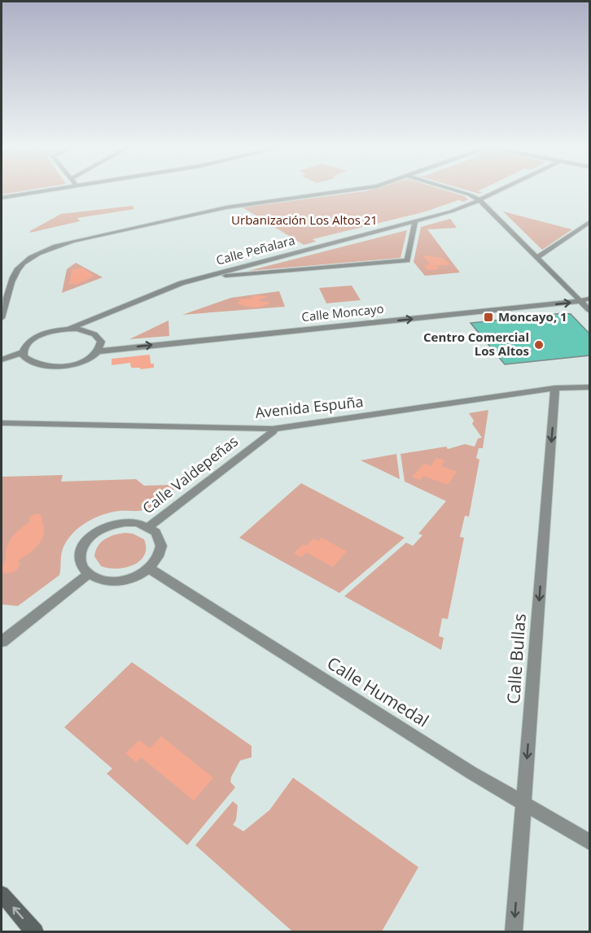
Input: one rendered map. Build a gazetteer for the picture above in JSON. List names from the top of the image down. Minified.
{"streets":{"street":["Calle Peñalara","Calle Moncayo","Avenida Espuña","Calle Valdepeñas","Calle Bullas","Calle Humedal"]},"crossings":[["Avenida Espuña","Calle Valdepeñas"],["Avenida Espuña","Calle Bullas"],["Calle Valdepeñas","Calle Humedal"],["Calle Bullas","Calle Humedal"]],"one_way":["Calle Moncayo","Calle Bullas"],"parks":["Urbanización Los Altos 21"],"places":{"transit":["Moncayo, 1"],"other":["Centro Comercial Los Altos"]}}
